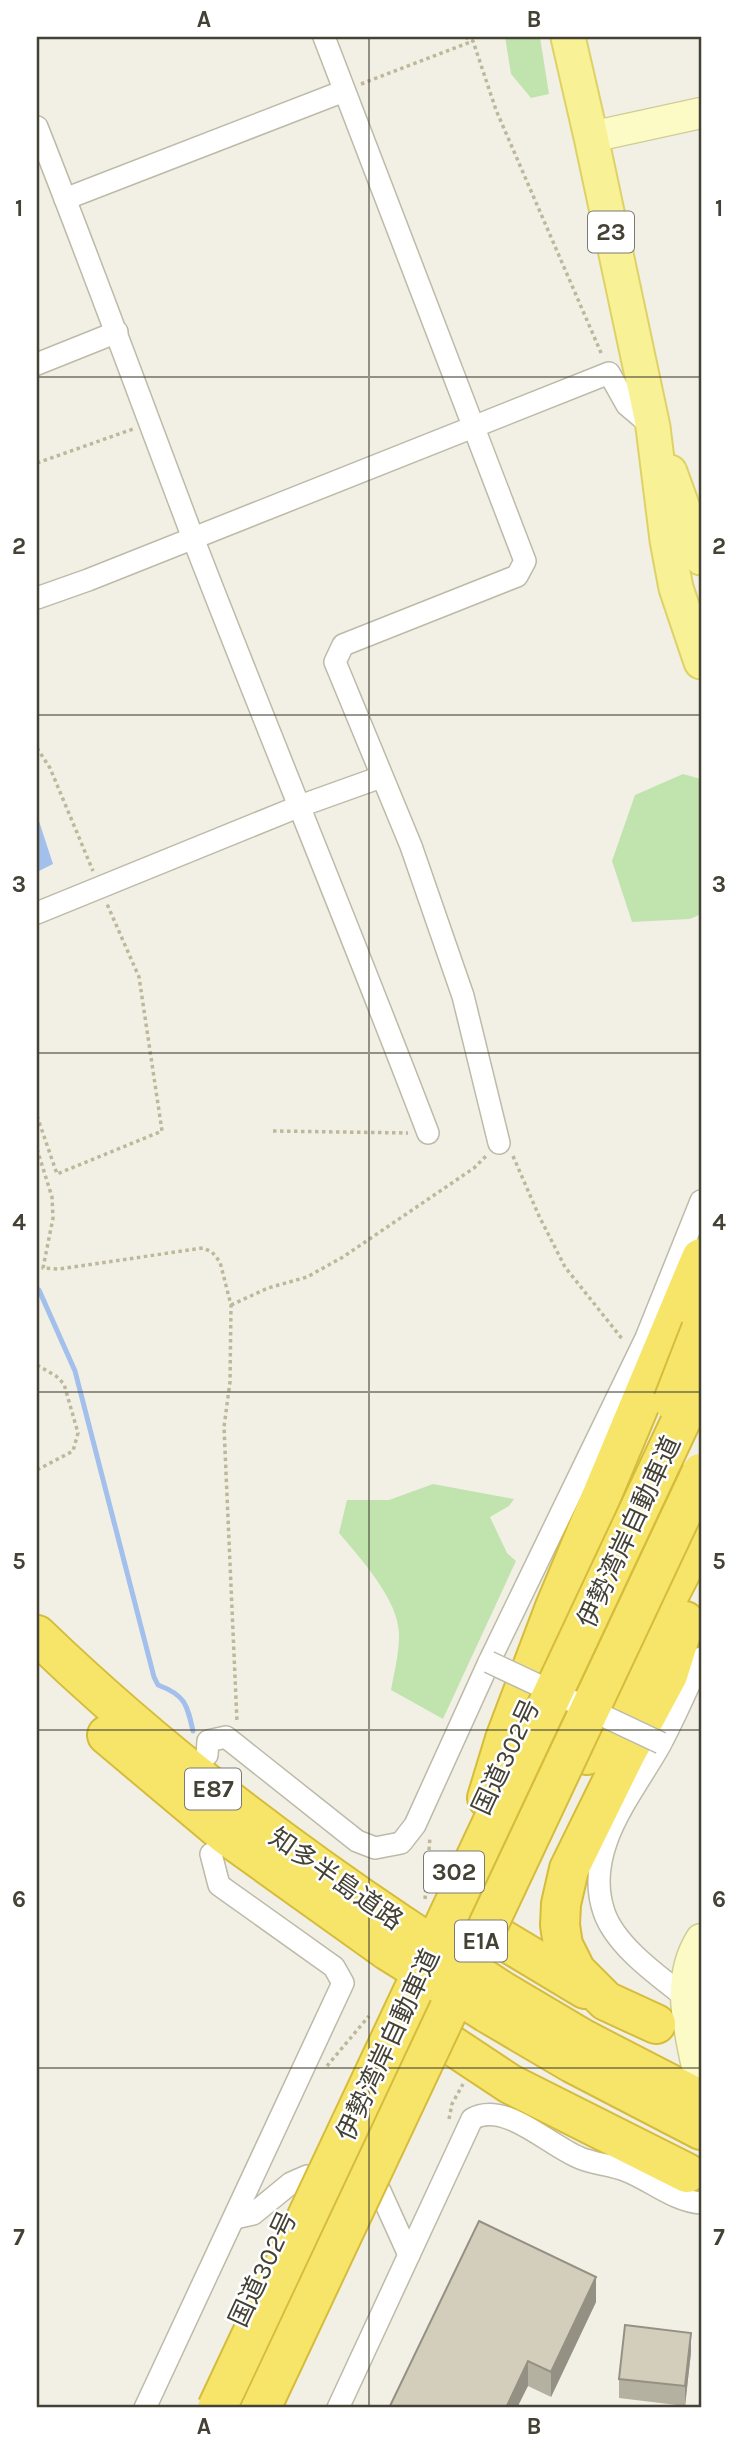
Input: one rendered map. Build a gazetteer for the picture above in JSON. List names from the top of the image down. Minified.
{"streets":{"highway":["伊勢湾岸自動車道","国道302号","E87","302","知多半島道路","E1A"],"main road":["23"]},"crossings":[["伊勢湾岸自動車道","302"]],"grid":{"columns":["A","B"],"rows":["1","2","3","4","5","6","7"]}}
